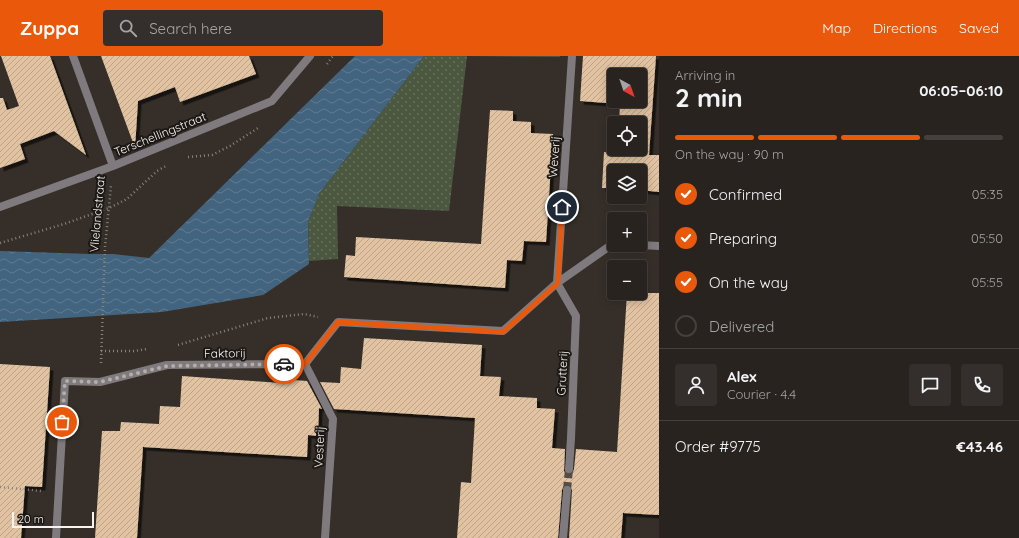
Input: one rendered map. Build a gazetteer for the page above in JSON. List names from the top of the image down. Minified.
{"streets":{"street":["Terschellingstraat","Weverij","Vlielandstraat","Faktorij","Grutterij","Vesterij"]},"crossings":[["Terschellingstraat","Vlielandstraat"],["Weverij","Grutterij"],["Vlielandstraat","Faktorij"],["Faktorij","Vesterij"]],"scale_bar":"20 m","north":"bottom right","page":{"header":"Zuppa","search":"Search here","nav":["Map","Directions","Saved"],"heading":["2 min","Arriving in","06:05–06:10"],"panel":["Alex","Courier · 4.4","Order #9775","€43.46"],"map_buttons":["+","−"],"bar":"On the way · 90 m","list":[["Confirmed","05:35"],["Preparing","05:50"],["On the way","05:55"],"Delivered"],"scale":"20 m"}}
